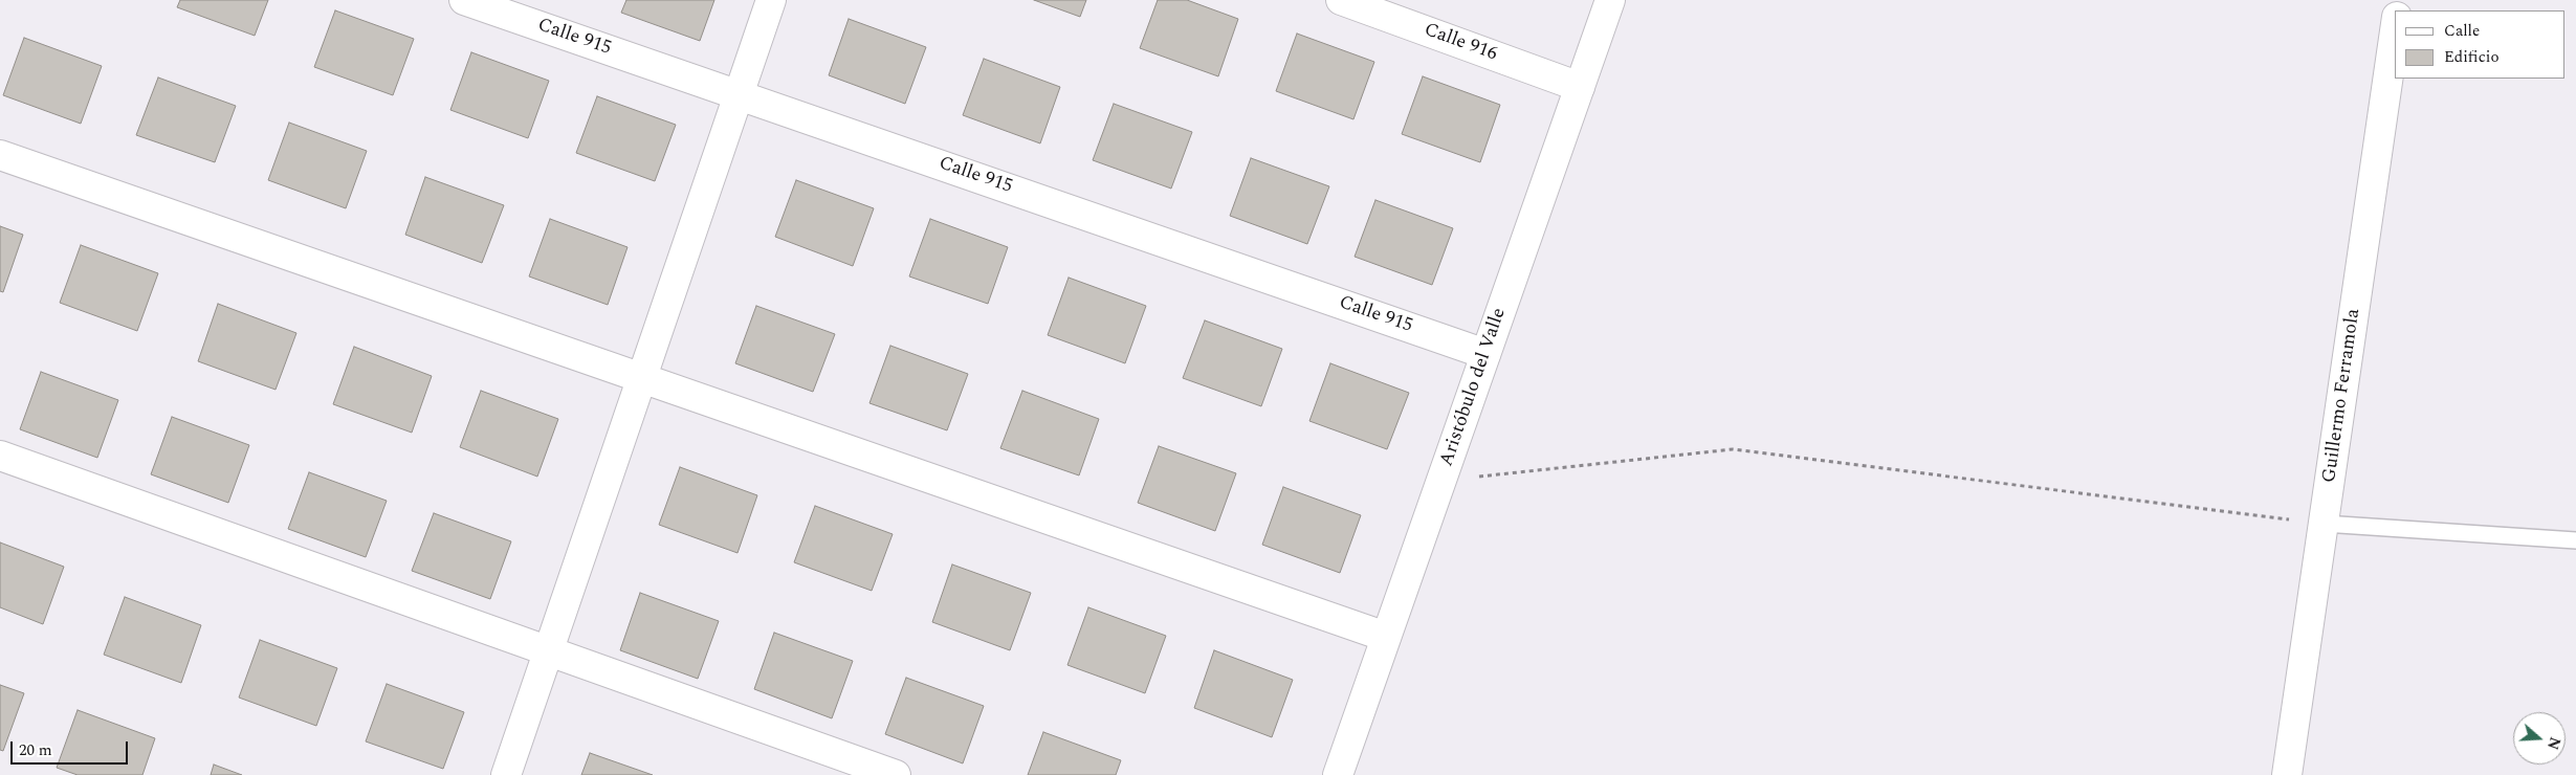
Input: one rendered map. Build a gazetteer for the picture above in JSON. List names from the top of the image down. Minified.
{"streets":{"street":["Calle 915","Calle 916","Aristóbulo del Valle","Guillermo Ferramola"]},"crossings":[["Calle 915","Aristóbulo del Valle"],["Calle 916","Aristóbulo del Valle"]],"legend":["Calle","Edificio"],"scale_bar":"20 m","north":"right"}
